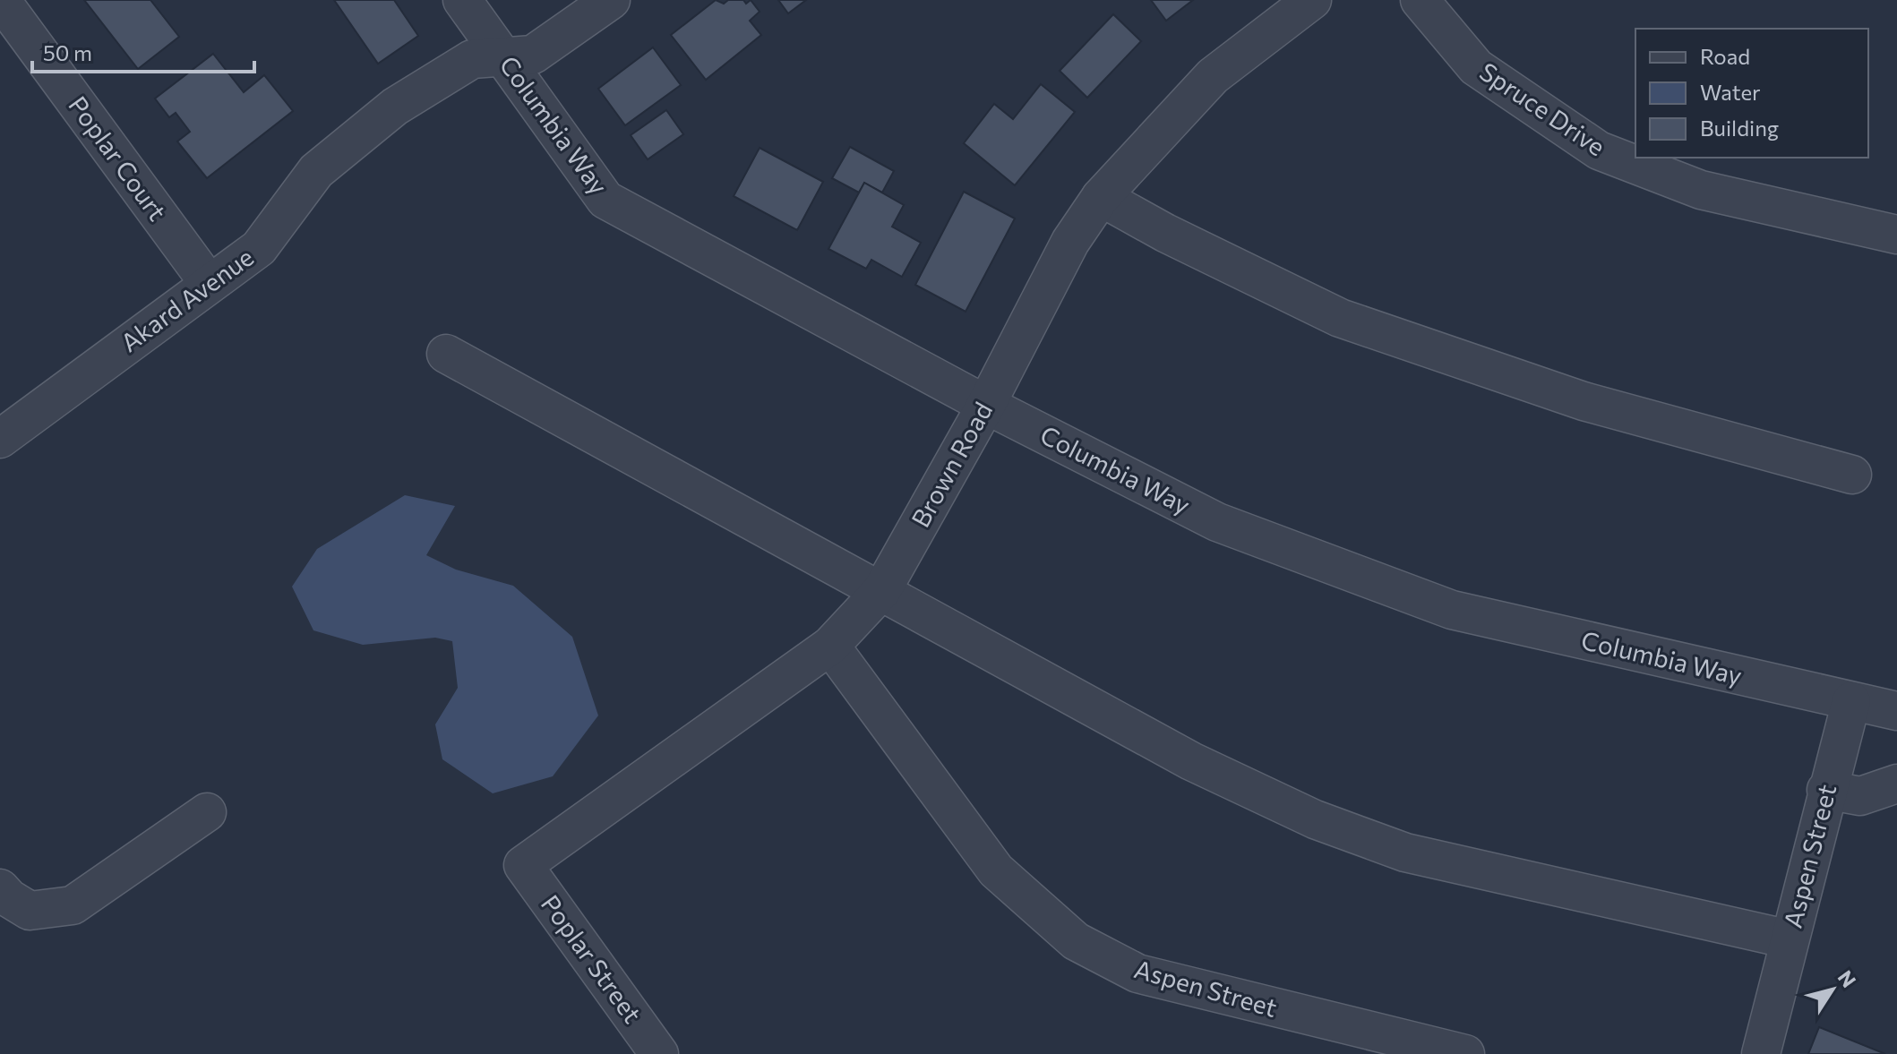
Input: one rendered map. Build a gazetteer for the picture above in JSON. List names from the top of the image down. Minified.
{"streets":{"street":["Spruce Drive","Columbia Way","Poplar Court","Akard Avenue","Brown Road","Aspen Street","Poplar Street"]},"crossings":[["Columbia Way","Akard Avenue"],["Columbia Way","Brown Road"],["Columbia Way","Aspen Street"],["Poplar Court","Akard Avenue"],["Brown Road","Aspen Street"],["Brown Road","Poplar Street"]],"legend":["Road","Water","Building"],"scale_bar":"50 m","north":"top right"}
